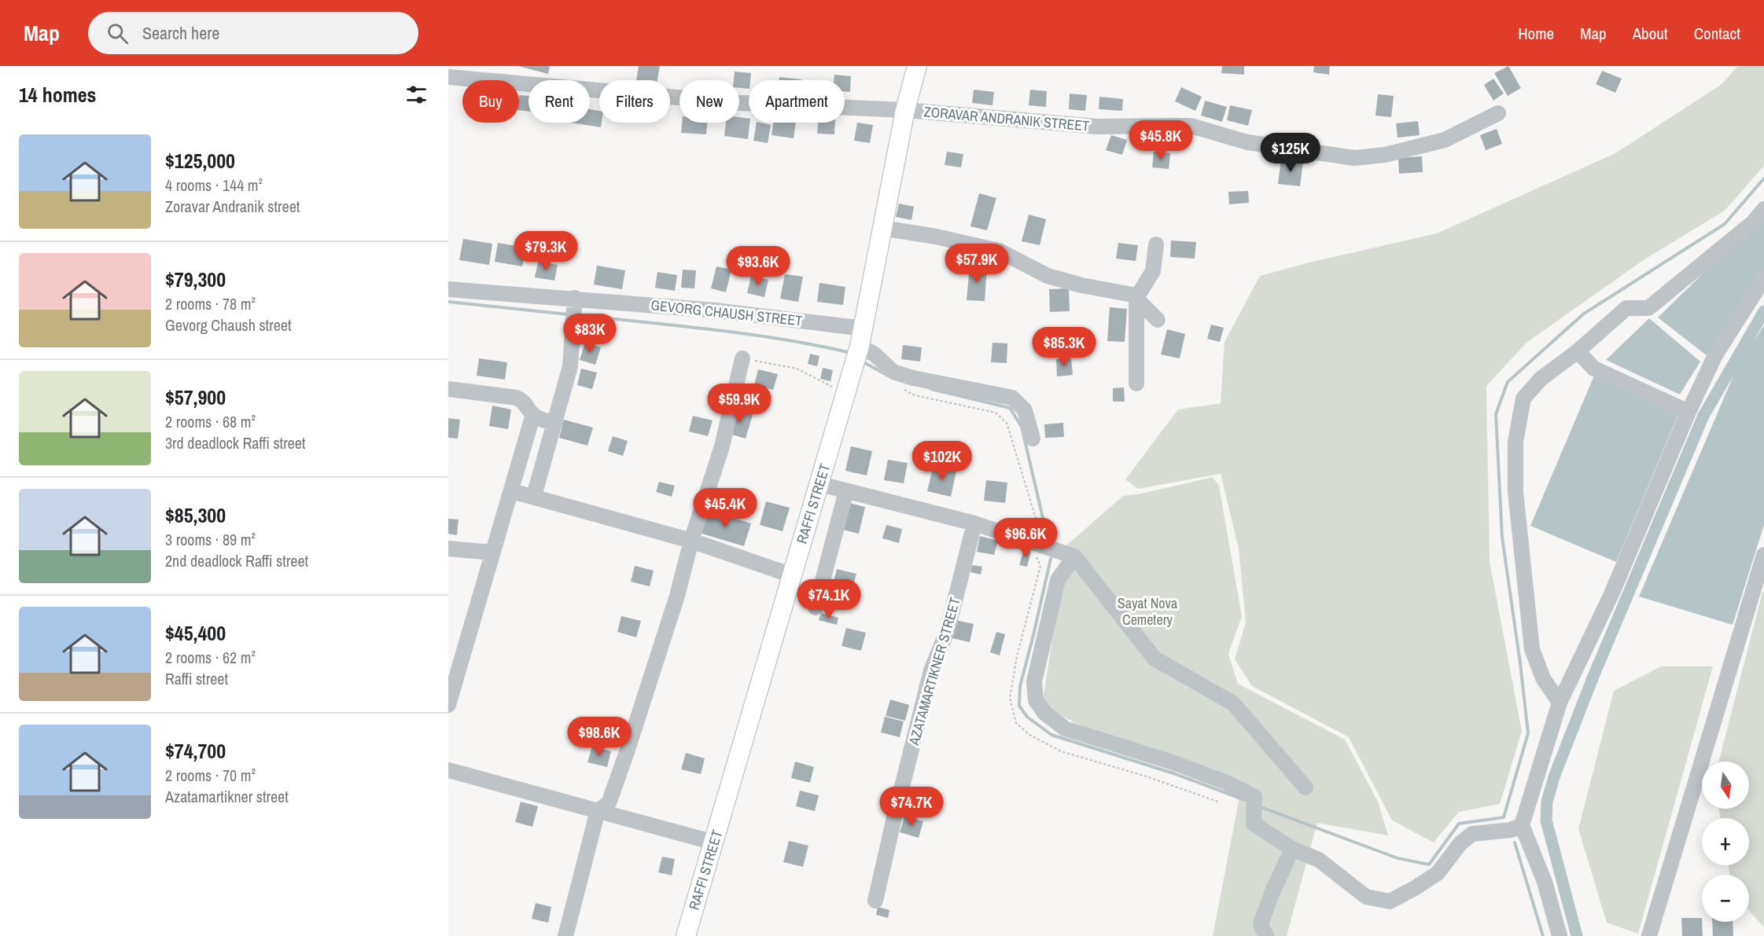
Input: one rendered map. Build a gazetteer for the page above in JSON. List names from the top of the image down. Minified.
{"streets":{"main road":["RAFFI STREET"],"street":["ZORAVAR ANDRANIK STREET","GEVORG CHAUSH STREET","AZATAMARTIKNER STREET"]},"crossings":[["ZORAVAR ANDRANIK STREET","RAFFI STREET"],["GEVORG CHAUSH STREET","RAFFI STREET"]],"parks":["Sayat Nova Cemetery"],"north":"bottom","page":{"header":"Map","search":"Search here","nav":["Home","Map","About","Contact"],"heading":"14 homes","chip":["Buy","Rent","Filters","New","Apartment"],"price":["$45.8K","$125K","$79.3K","$57.9K","$93.6K","$83K","$85.3K","$59.9K","$102K","$45.4K","$96.6K","$74.1K","$98.6K","$74.7K"],"list":[{"name":"$125,000","note":"4 rooms · 144 m² · Zoravar Andranik street"},{"name":"$79,300","note":"2 rooms · 78 m² · Gevorg Chaush street"},{"name":"$57,900","note":"2 rooms · 68 m² · 3rd deadlock Raffi street"},{"name":"$85,300","note":"3 rooms · 89 m² · 2nd deadlock Raffi street"},{"name":"$45,400","note":"2 rooms · 62 m² · Raffi street"},{"name":"$74,700","note":"2 rooms · 70 m² · Azatamartikner street"}],"map_buttons":["+","−"]}}
